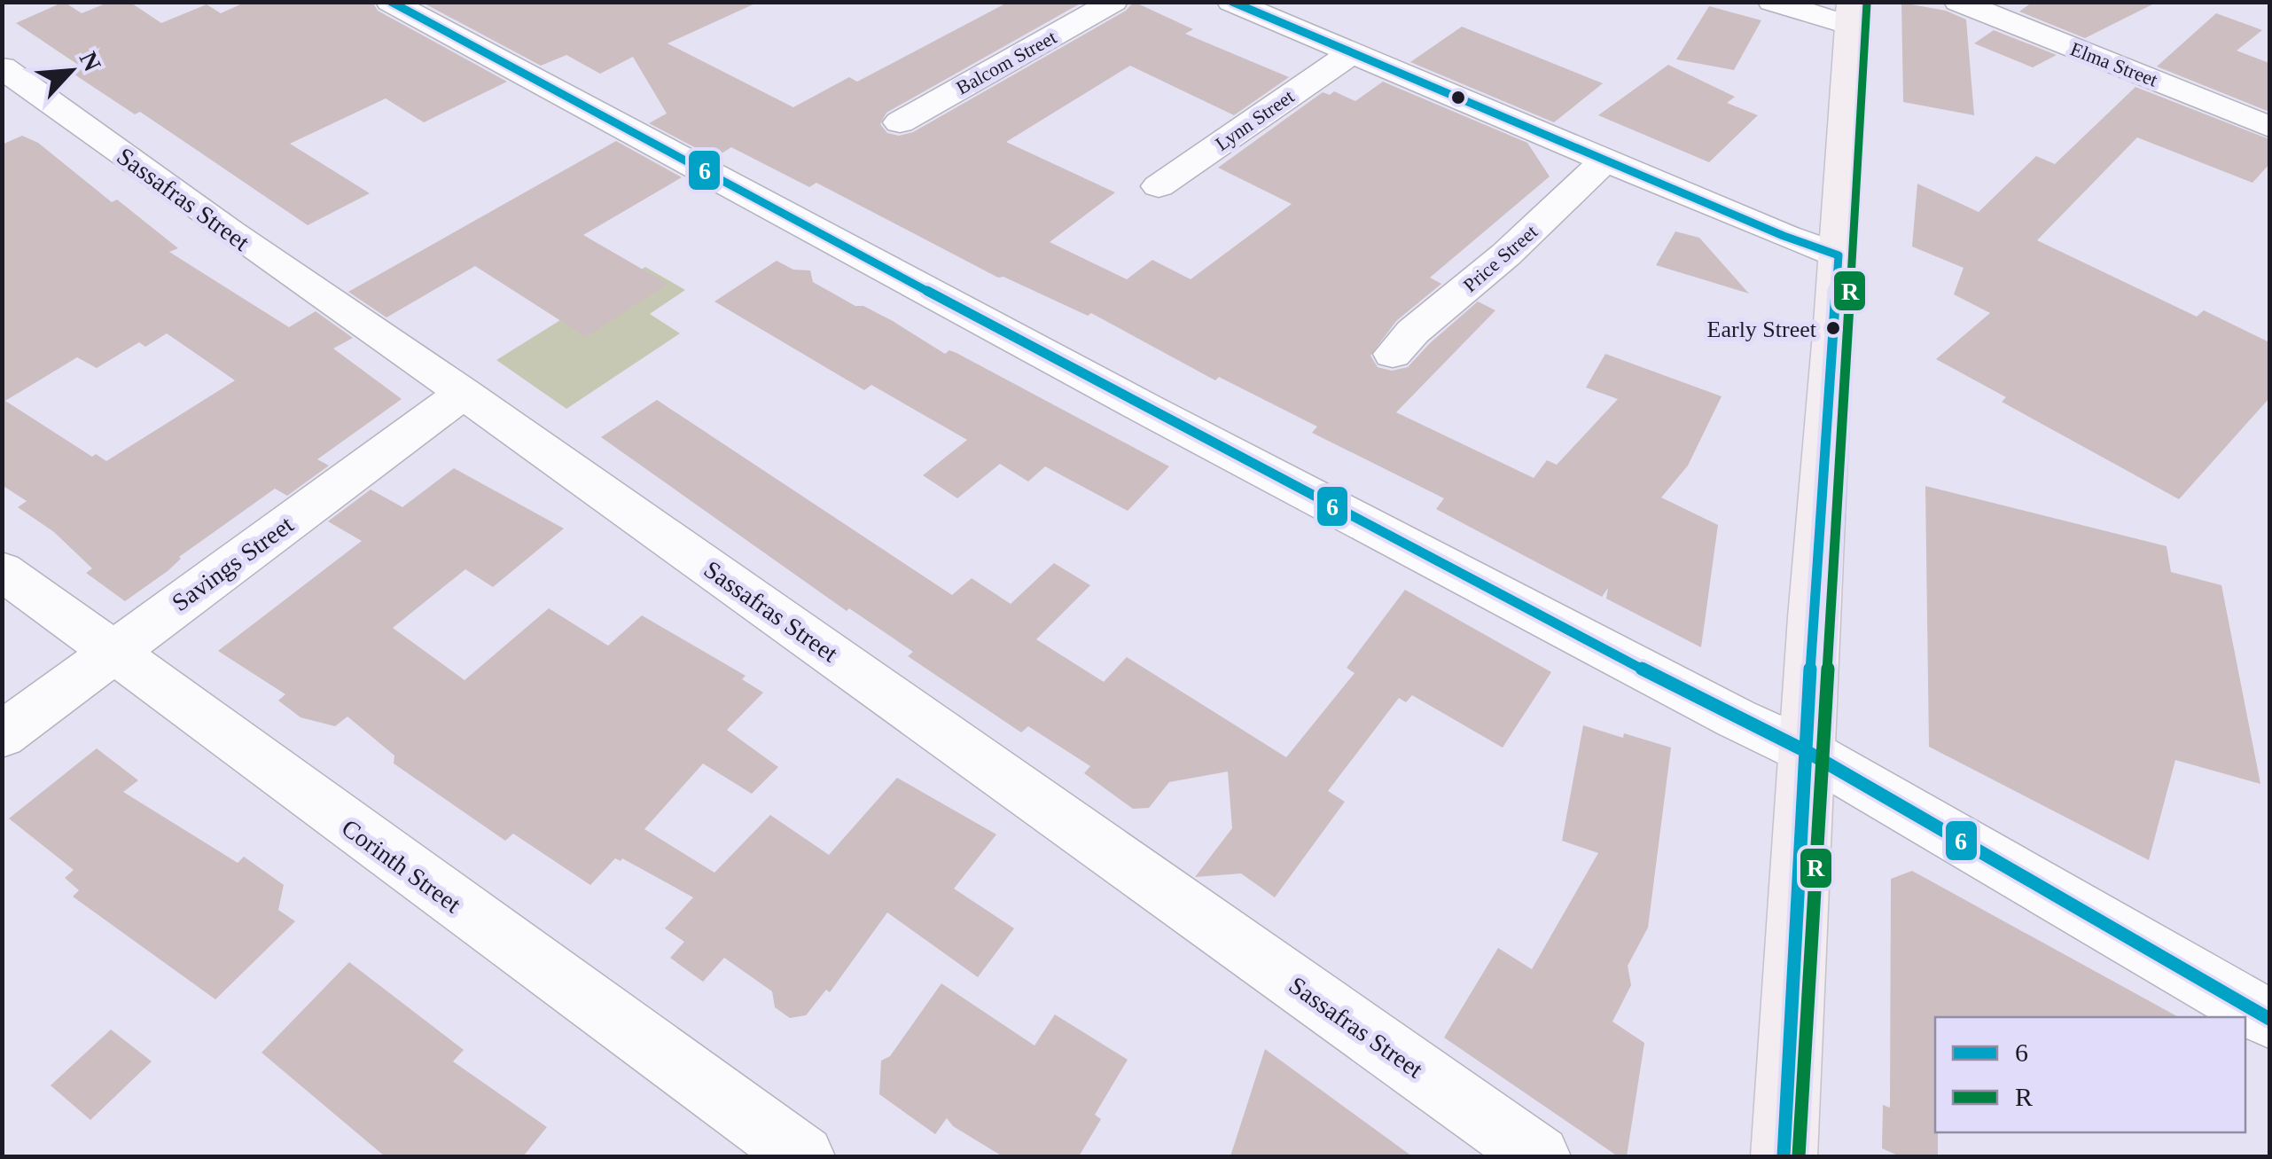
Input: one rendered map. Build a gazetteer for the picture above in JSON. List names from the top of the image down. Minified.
{"streets":{"street":["Balcom Street","Elma Street","Lynn Street","Sassafras Street","Price Street","Savings Street","Corinth Street"]},"crossings":[["Sassafras Street","Savings Street"],["Savings Street","Corinth Street"]],"places":["Early Street"],"lines":["transit line 6","transit line R"],"legend":["6","R"],"north":"top right"}
